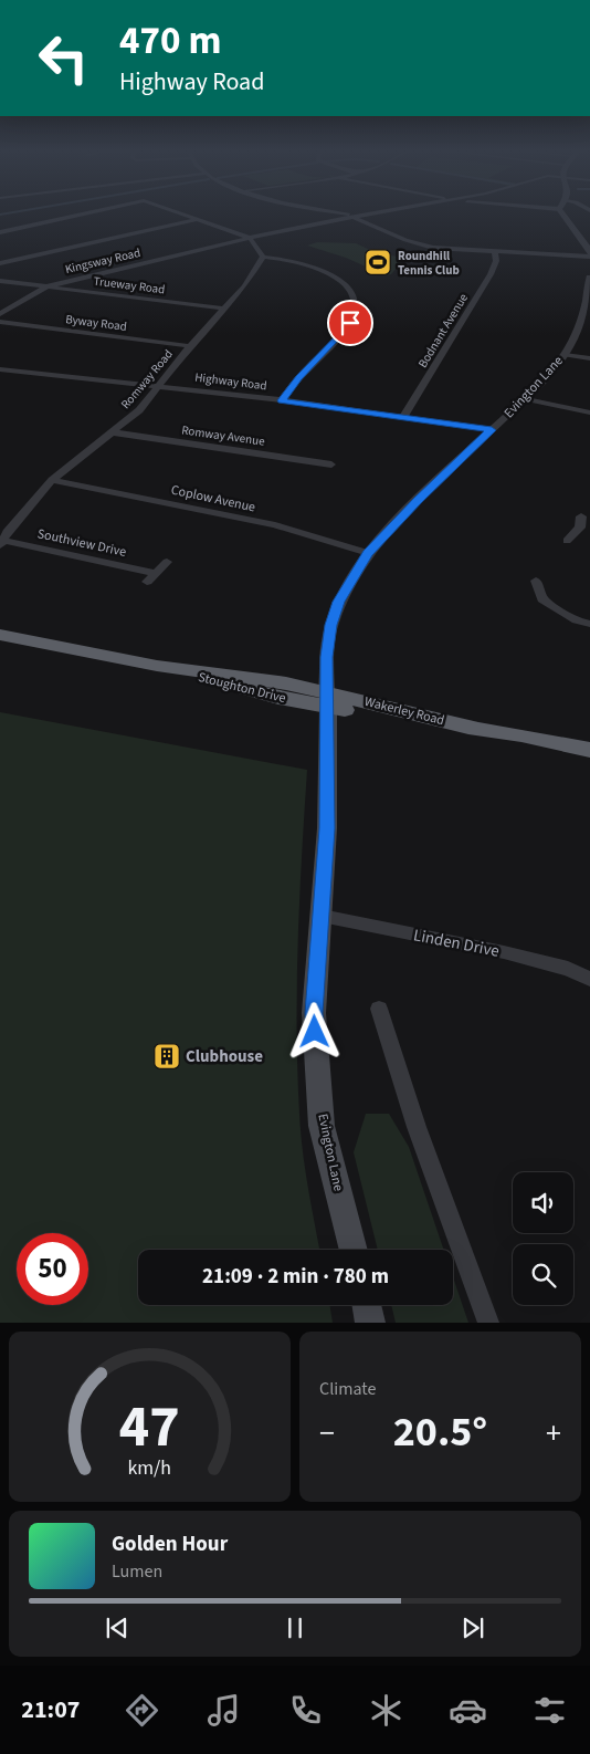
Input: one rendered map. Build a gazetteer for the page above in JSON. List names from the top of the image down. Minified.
{"streets":{"highway":["Stoughton Drive","Wakerley Road"],"main road":["Evington Lane"],"street":["Kingsway Road","Trueway Road","Byway Road","Bodnant Avenue","Romway Road","Highway Road","Romway Avenue","Coplow Avenue","Southview Drive","Linden Drive"]},"crossings":[["Kingsway Road","Trueway Road"],["Trueway Road","Romway Road"],["Byway Road","Romway Road"],["Bodnant Avenue","Highway Road"],["Romway Road","Highway Road"],["Romway Road","Romway Avenue"],["Romway Road","Coplow Avenue"],["Romway Road","Southview Drive"],["Highway Road","Evington Lane"],["Evington Lane","Coplow Avenue"],["Evington Lane","Stoughton Drive"],["Evington Lane","Wakerley Road"],["Evington Lane","Linden Drive"],["Stoughton Drive","Wakerley Road"]],"places":{"sports":["Roundhill Tennis Club"],"building":["Clubhouse"]},"page":{"turn":["470 m","Highway Road"],"limit":"50","trip":"21:09 · 2 min · 780 m","tile":"Climate","heat":["−","20.5°","+"],"song":["Golden Hour","Lumen"],"tabs":"21:07","gauge":["47","km/h"]}}
